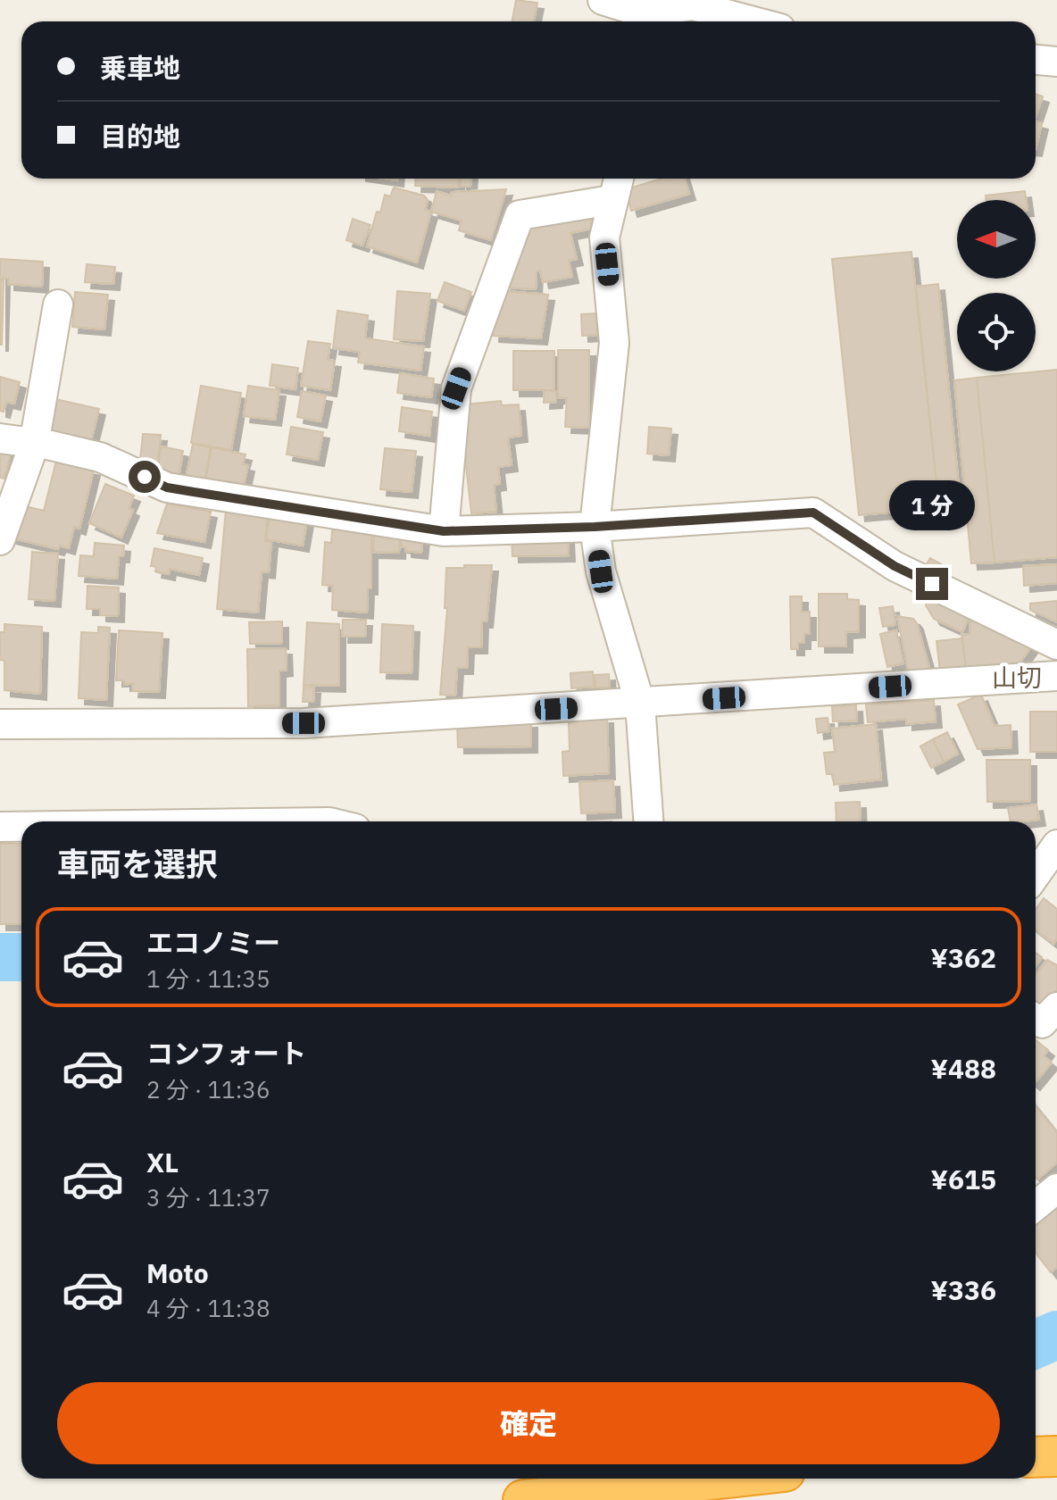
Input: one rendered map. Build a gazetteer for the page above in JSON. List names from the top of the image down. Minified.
{"districts":["山切"],"north":"left","page":{"banner":["乗車地","目的地"],"bubble":"1 分","heading":"車両を選択","list":[{"name":"エコノミー","note":"1 分 · 11:35","value":"¥362"},{"name":"コンフォート","note":"2 分 · 11:36","value":"¥488"},{"name":"XL","note":"3 分 · 11:37","value":"¥615"},{"name":"Moto","note":"4 分 · 11:38","value":"¥336"}],"buttons":"確定"}}
